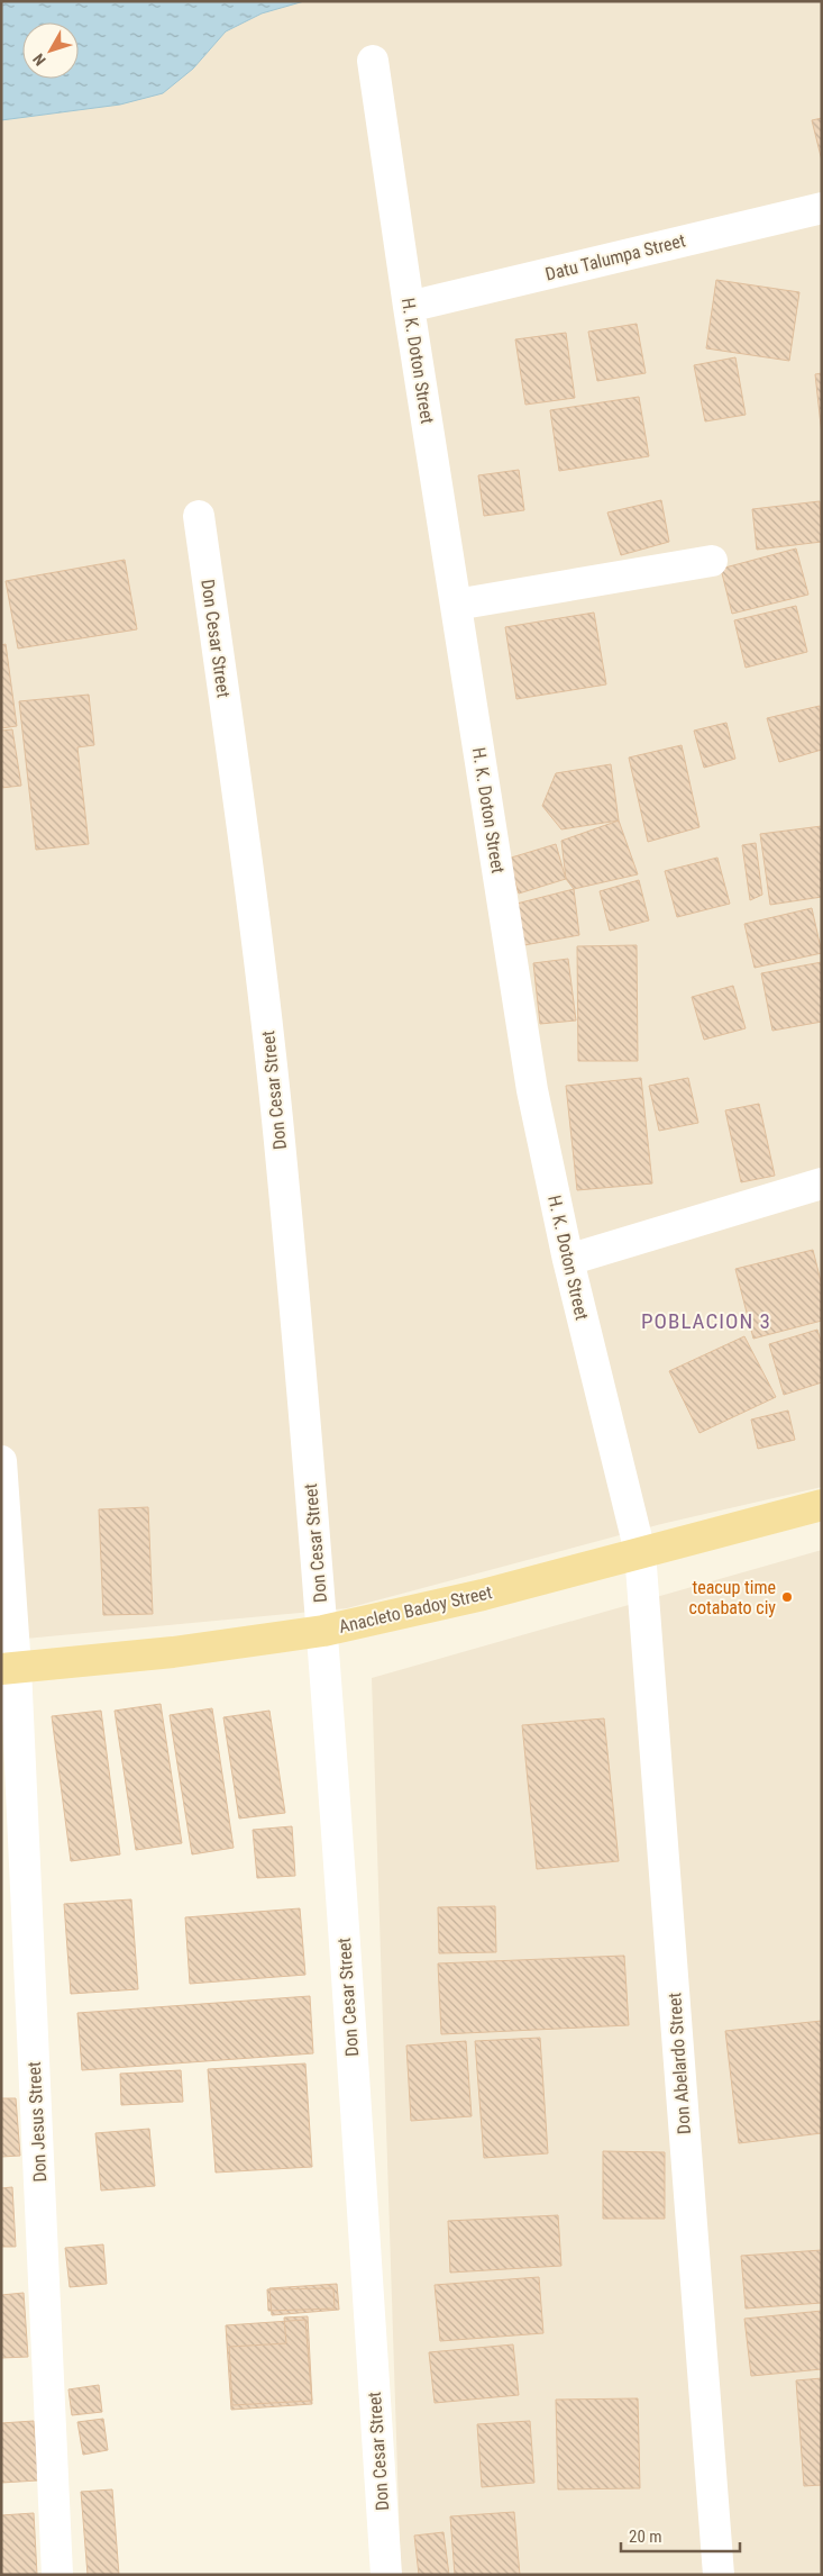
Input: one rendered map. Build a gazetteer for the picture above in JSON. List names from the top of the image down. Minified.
{"streets":{"main road":["Anacleto Badoy Street"],"street":["Datu Talumpa Street","H. K. Doton Street","Don Cesar Street","Don Abelardo Street","Don Jesus Street"]},"crossings":[["Datu Talumpa Street","H. K. Doton Street"],["H. K. Doton Street","Anacleto Badoy Street"],["H. K. Doton Street","Don Abelardo Street"],["Don Cesar Street","Anacleto Badoy Street"],["Anacleto Badoy Street","Don Abelardo Street"],["Anacleto Badoy Street","Don Jesus Street"]],"districts":["POBLACION 3"],"places":["teacup time cotabato ciy"],"scale_bar":"20 m","north":"bottom left"}
